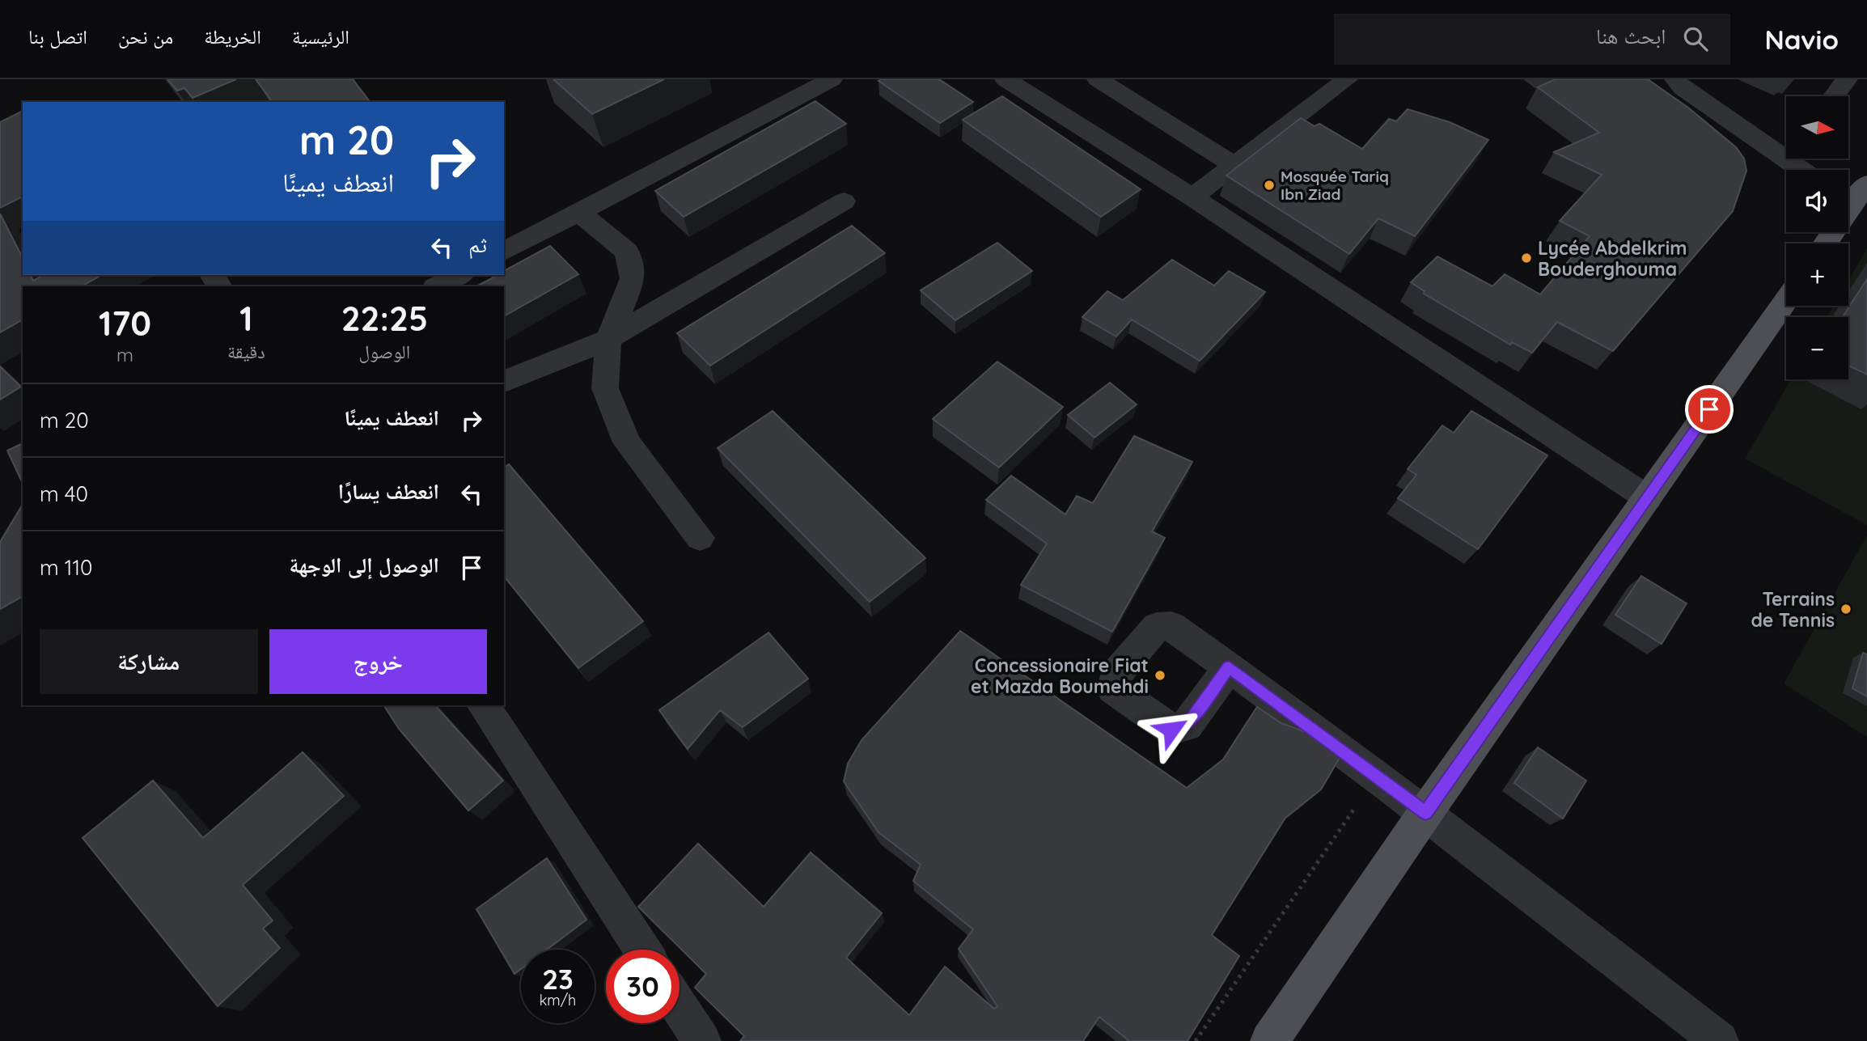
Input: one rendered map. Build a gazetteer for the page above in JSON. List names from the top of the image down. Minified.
{"places":["Mosquée Tariq Ibn Ziad","Lycée Abdelkrim Bouderghouma","Terrains de Tennis","Concessionaire Fiat et Mazda Boumehdi"],"north":"right","page":{"header":"Navio","search":"ابحث هنا","nav":["الرئيسية","الخريطة","من نحن","اتصل بنا"],"map_buttons":["+","−"],"turn":["20 m","انعطف يمينًا"],"then":"ثم","eta":["22:25","الوصول","1","دقيقة","170","m"],"list":[{"name":"انعطف يمينًا","value":"20 m"},{"name":"انعطف يسارًا","value":"40 m"},{"name":"الوصول إلى الوجهة","value":"110 m"}],"buttons":["خروج","مشاركة"],"speed":"23 km/h","limit":"30"}}
